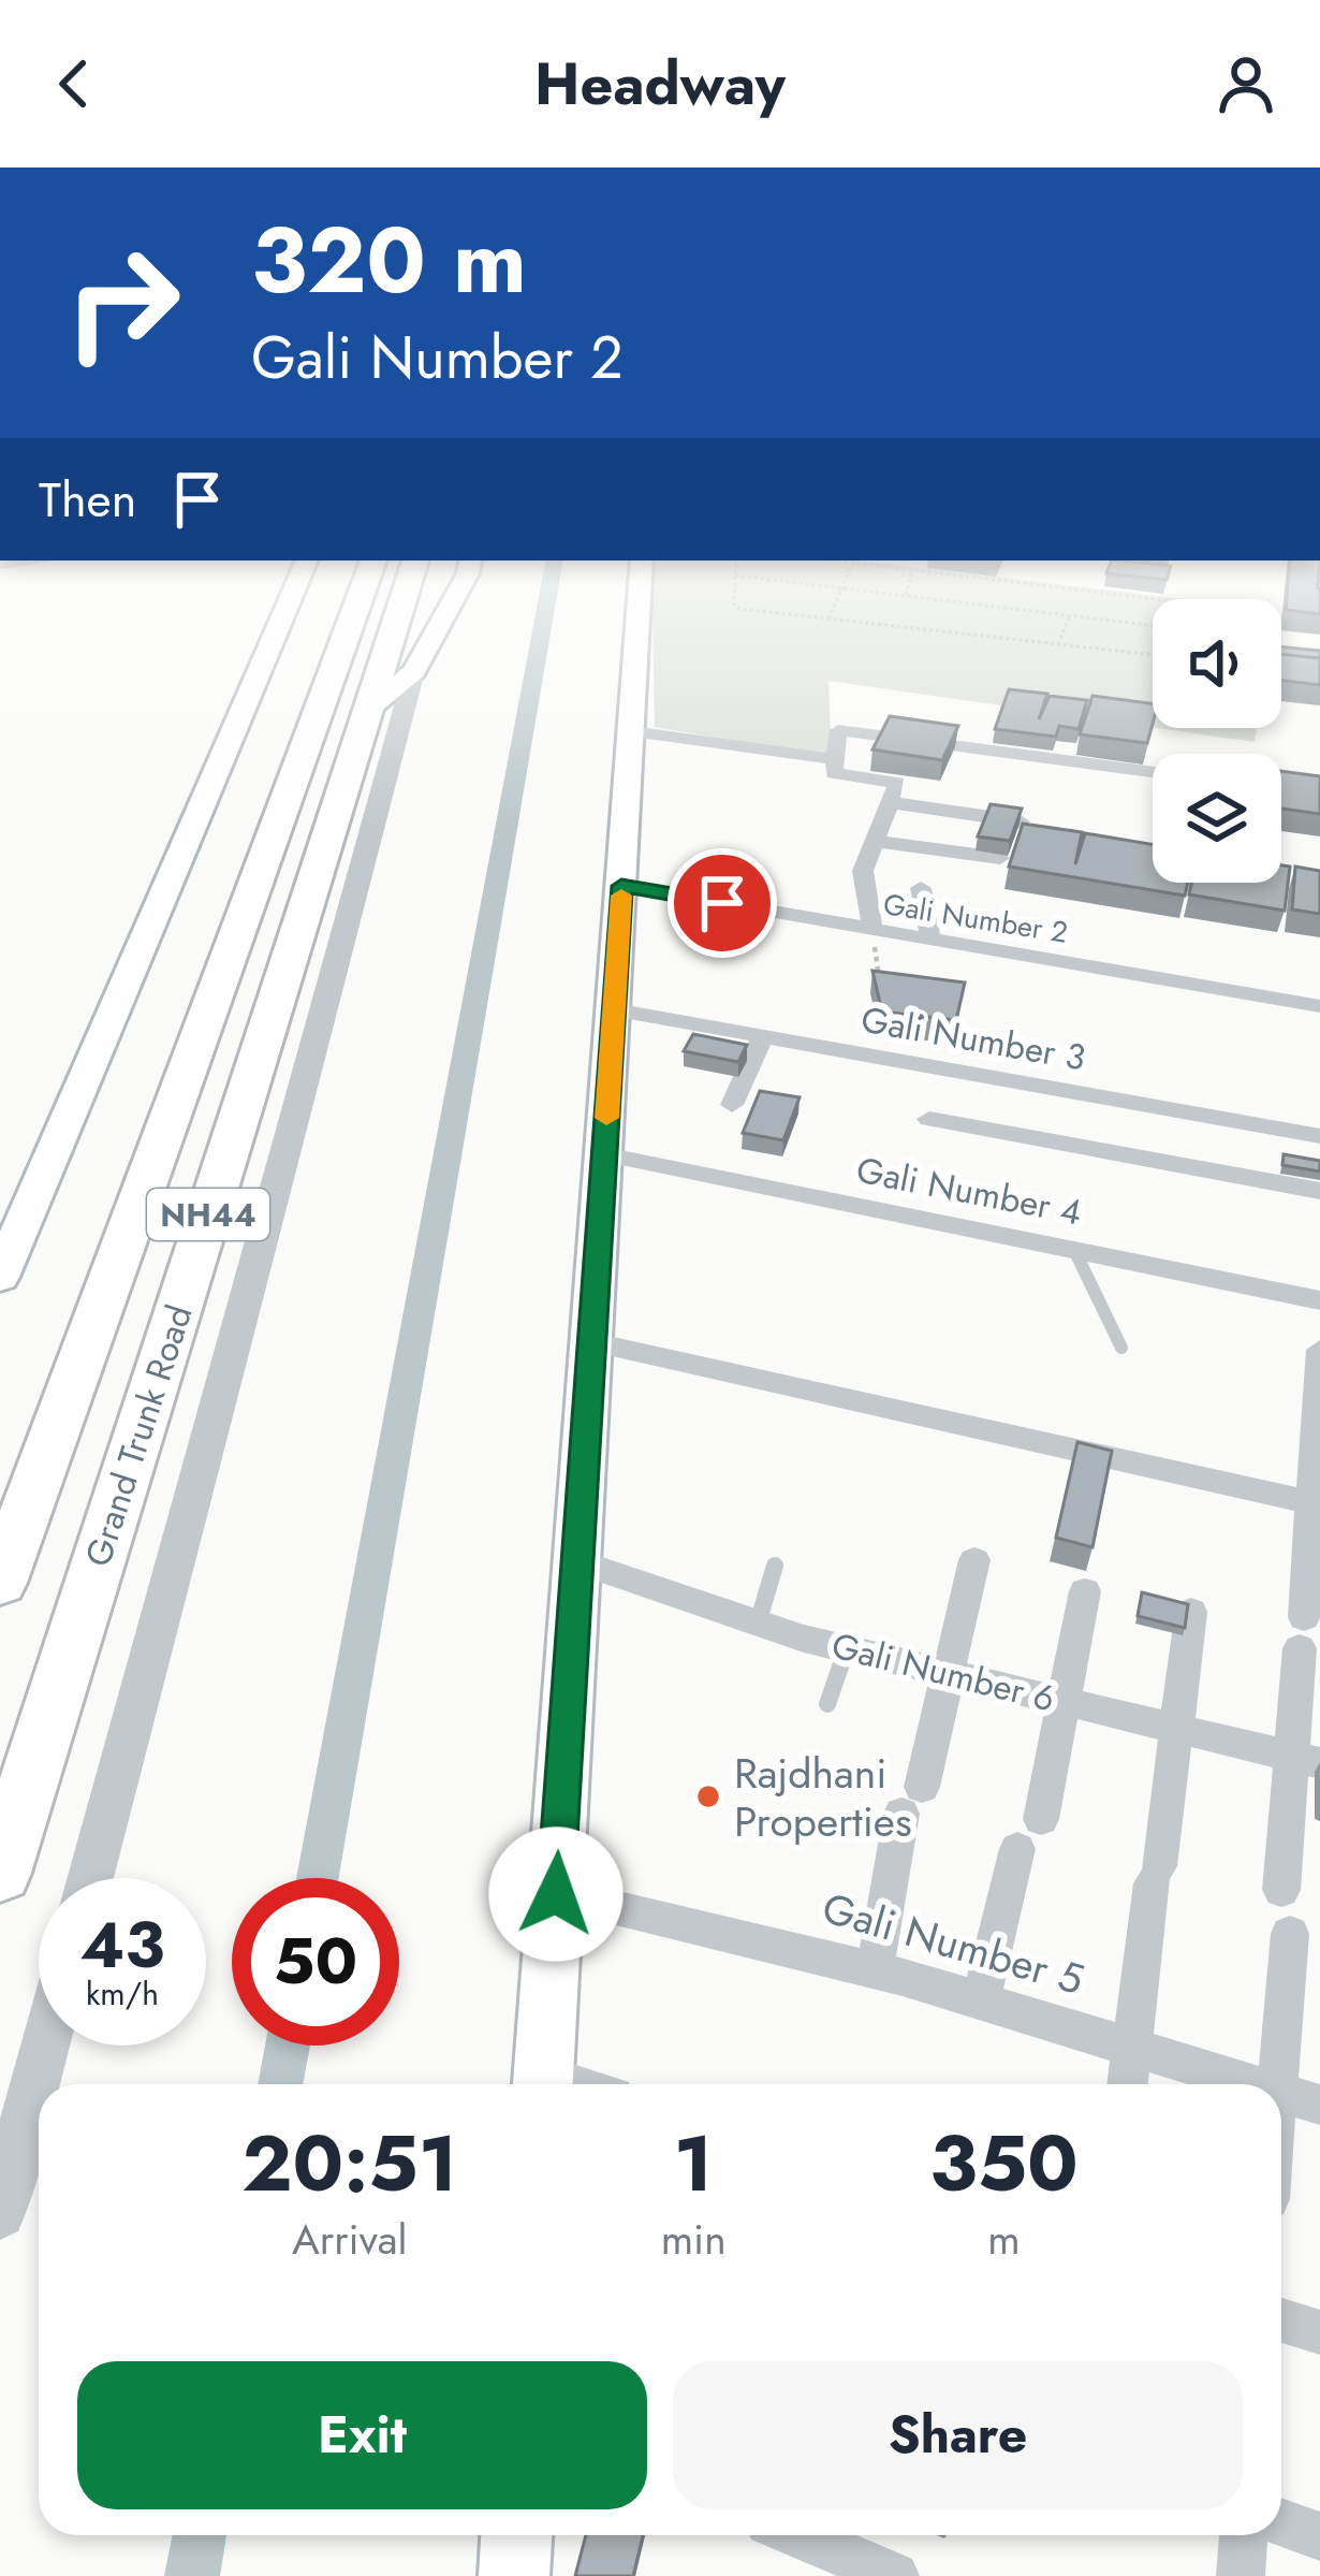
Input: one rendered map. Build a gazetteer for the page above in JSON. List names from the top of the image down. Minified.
{"streets":{"highway":["NH44","Grand Trunk Road"],"street":["Gali Number 2","Gali Number 3","Gali Number 4","Gali Number 6","Gali Number 5"]},"places":["Rajdhani Properties"],"page":{"header":"Headway","turn":["320 m","Gali Number 2"],"then":"Then","speed":"43 km/h","limit":"50","eta":["20:51","Arrival","1","min","350","m"],"buttons":["Exit","Share"]}}
